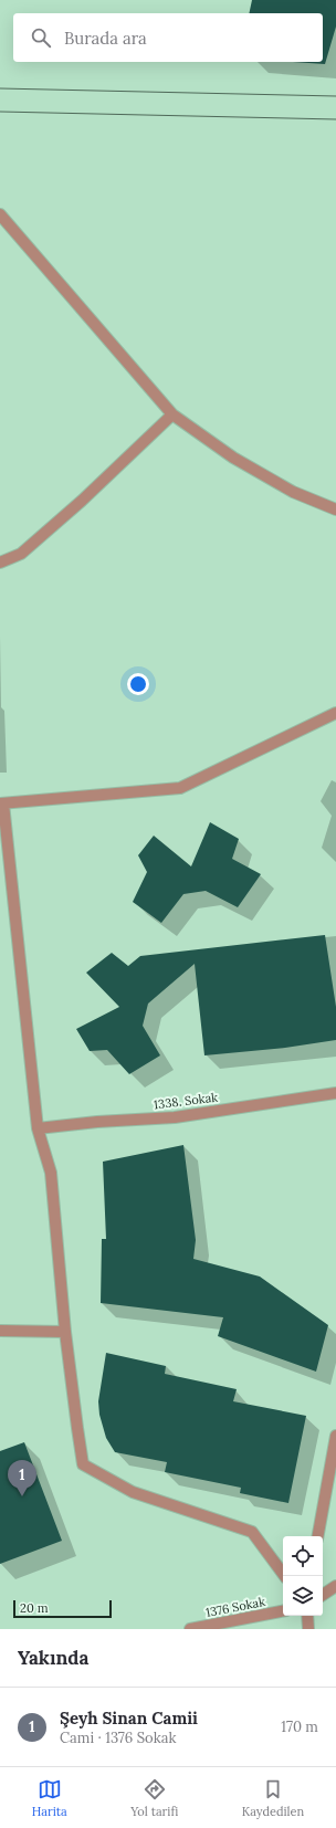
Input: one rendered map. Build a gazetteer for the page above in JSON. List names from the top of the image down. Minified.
{"streets":{"street":["1338. Sokak","1376 Sokak"]},"scale_bar":"20 m","page":{"search":"Burada ara","pins":"1","scale":"20 m","heading":"Yakında","list":[{"mark":"1","name":"Şeyh Sinan Camii","note":"Cami · 1376 Sokak","value":"170 m"}],"nav":["Harita","Yol tarifi","Kaydedilen"]}}
